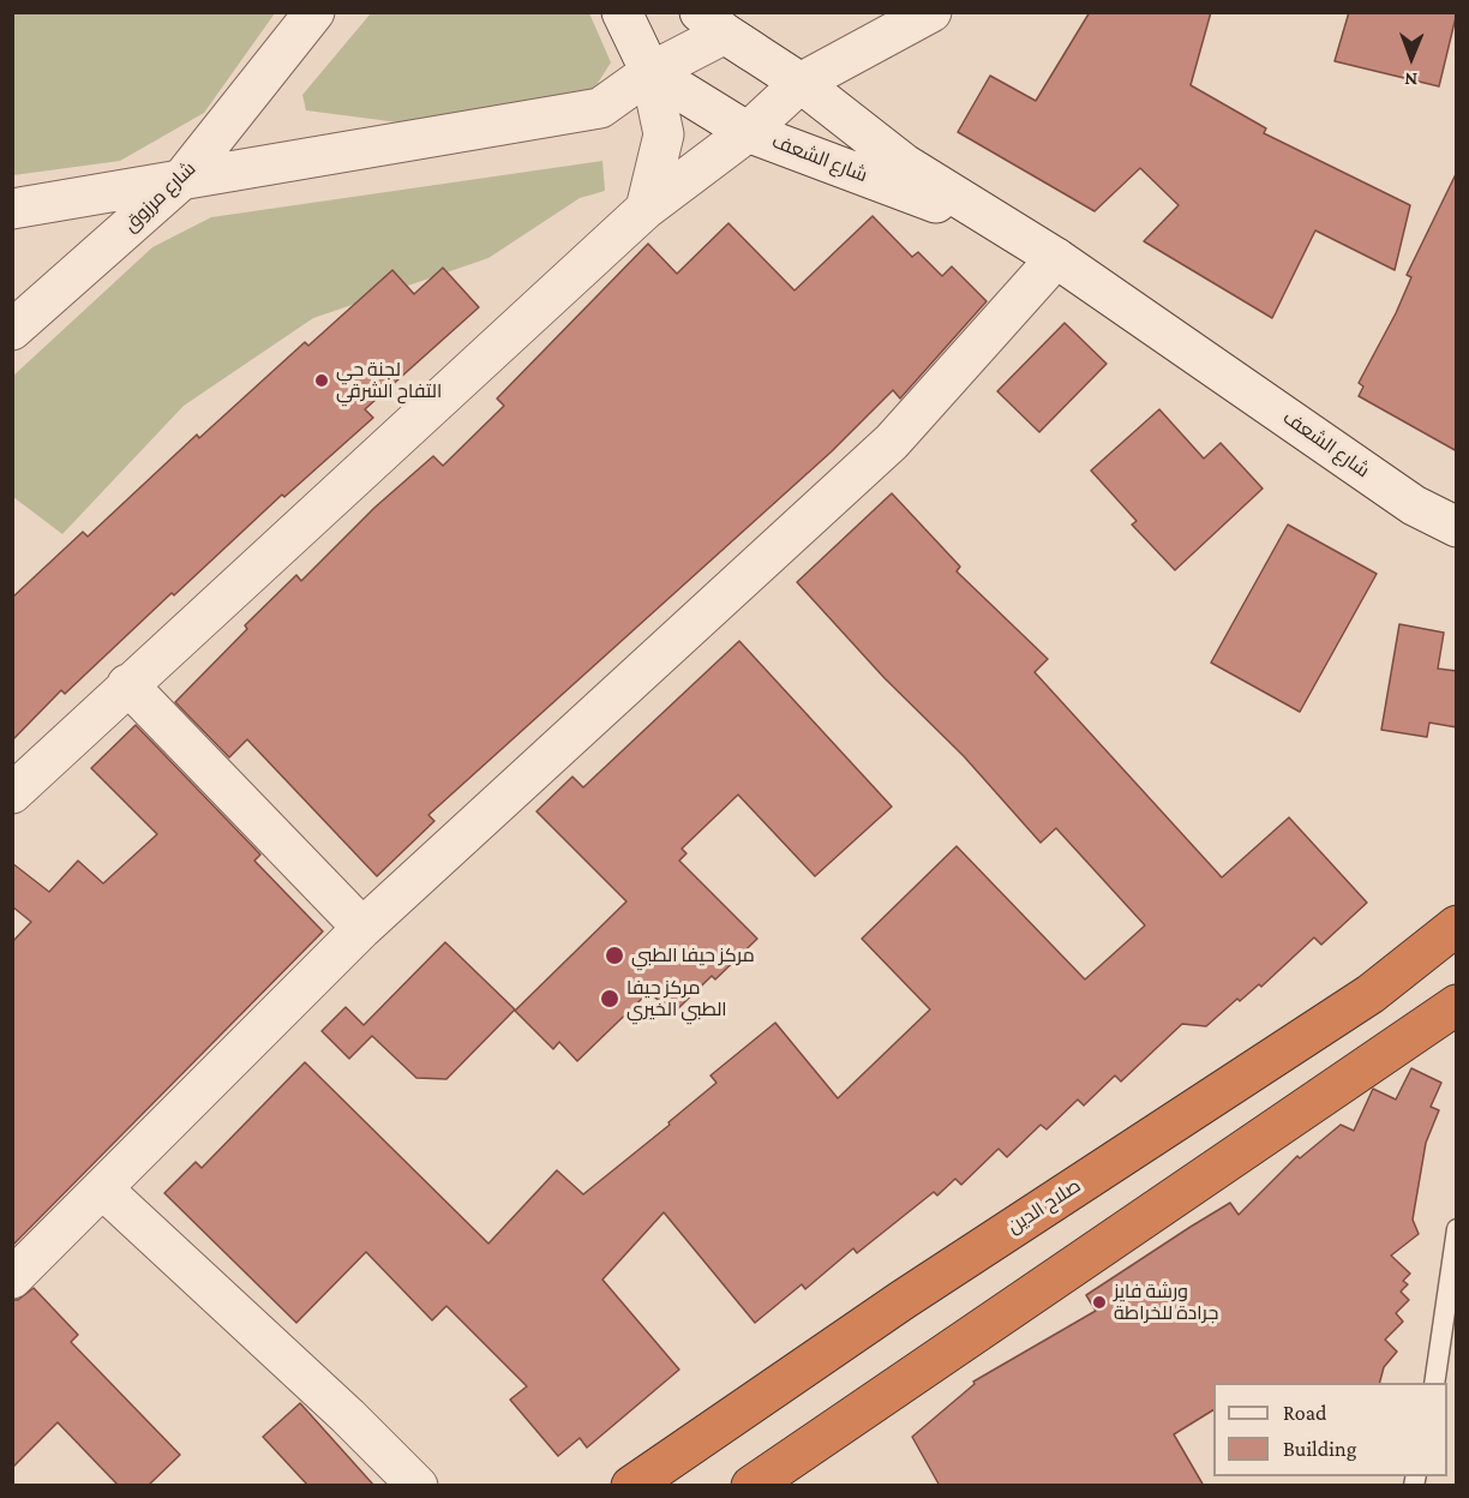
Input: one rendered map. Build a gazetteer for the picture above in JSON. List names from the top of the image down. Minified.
{"streets":{"highway":["صلاح الدين"],"street":["شارع الشعف","شارع مرزوق"]},"places":["لجنة حي التفاح الشرقي","مركز حيفا الطبي","مركز حيفا الطبي الخيري","ورشة فايز جرادة للخراطة"],"legend":["Road","Building"],"north":"bottom"}
